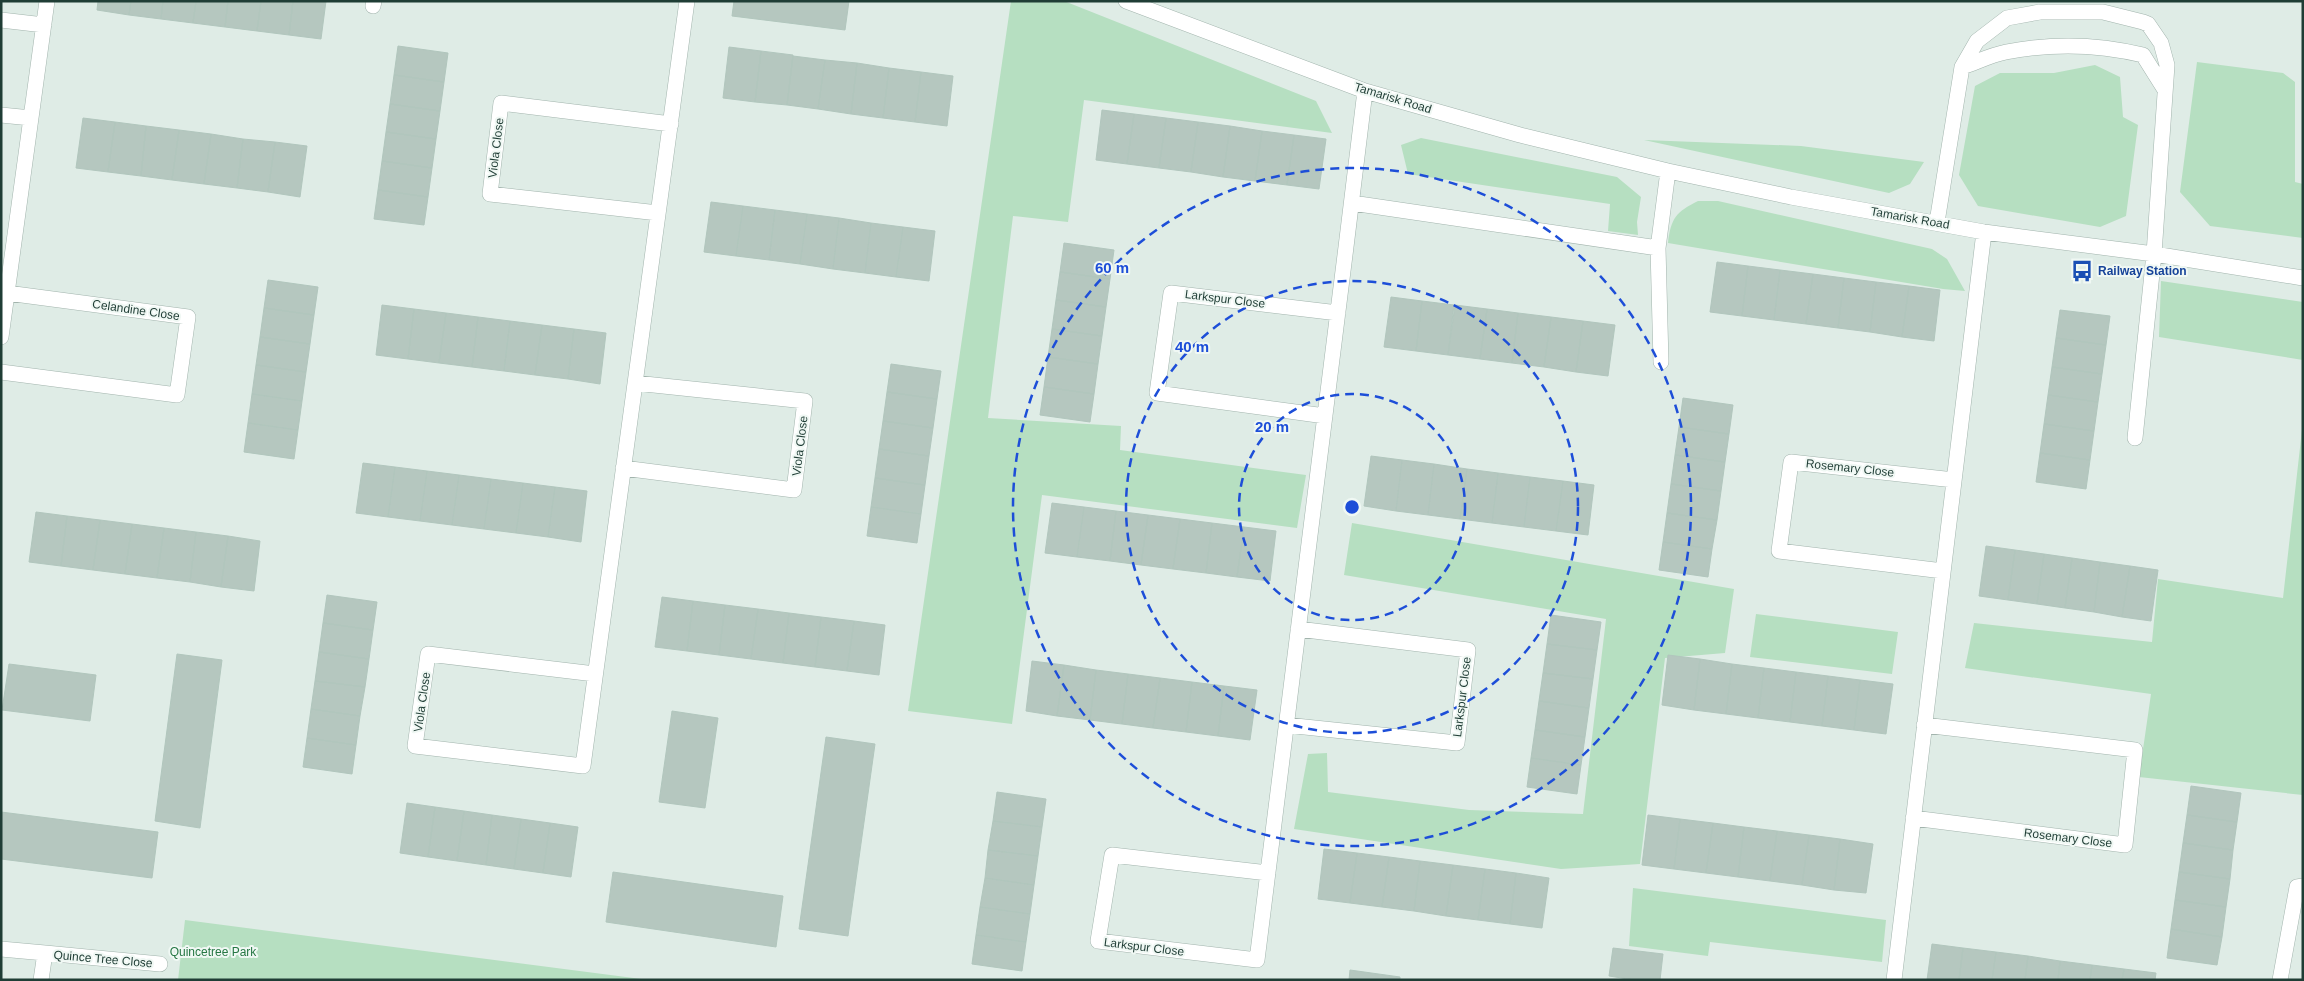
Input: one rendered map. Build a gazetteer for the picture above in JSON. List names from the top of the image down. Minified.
{"streets":{"street":["Tamarisk Road","Viola Close","Larkspur Close","Celandine Close","Rosemary Close","Quince Tree Close"]},"crossings":[["Tamarisk Road","Larkspur Close"]],"parks":["Quincetree Park"],"places":{"bus stop":["Railway Station"]},"rings":["60 m","40 m","20 m"]}
